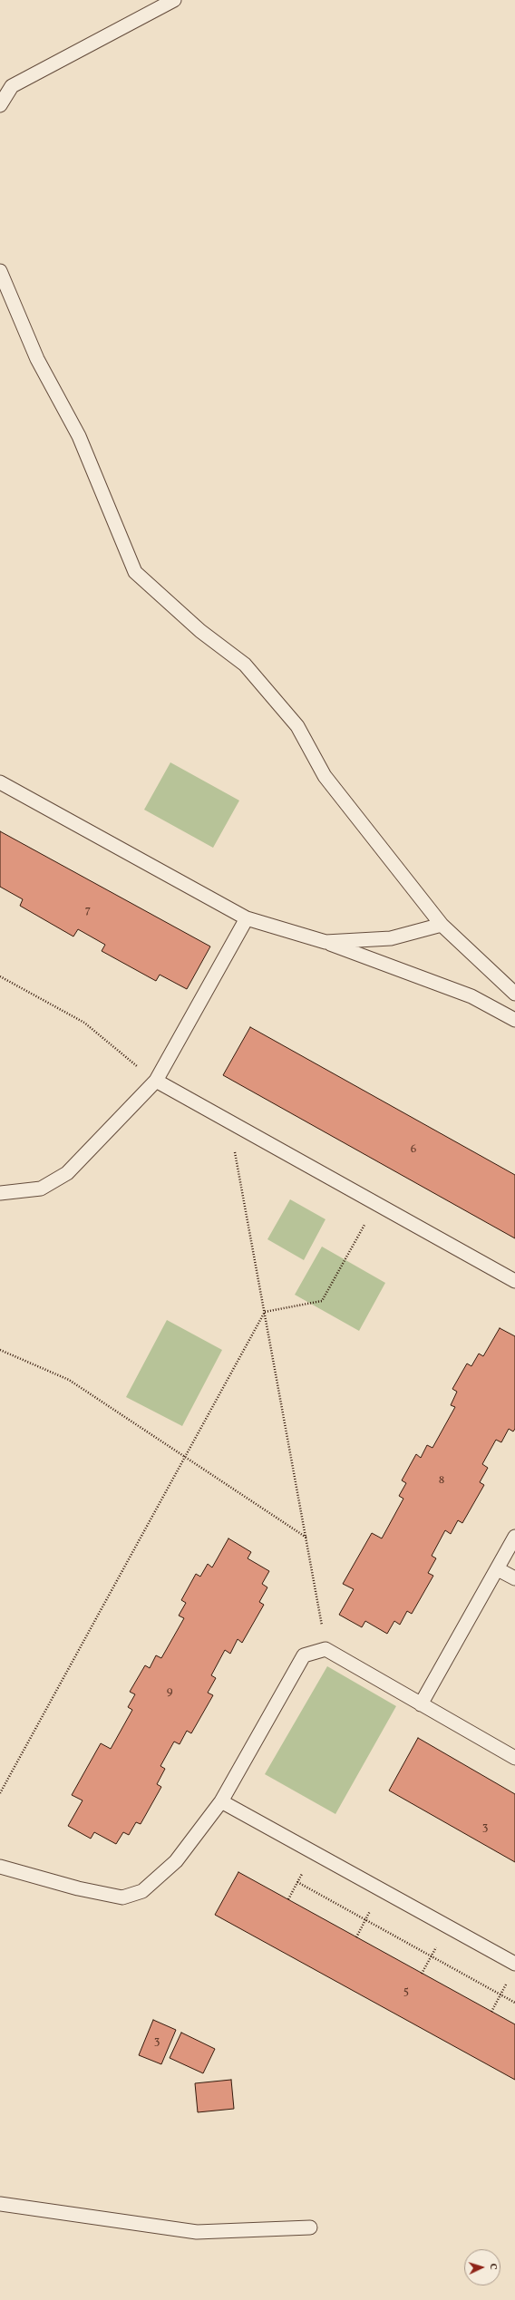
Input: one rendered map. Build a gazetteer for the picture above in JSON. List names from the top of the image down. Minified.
{"house_numbers":["7","6","8","9","3","5","3"],"north":"right"}
